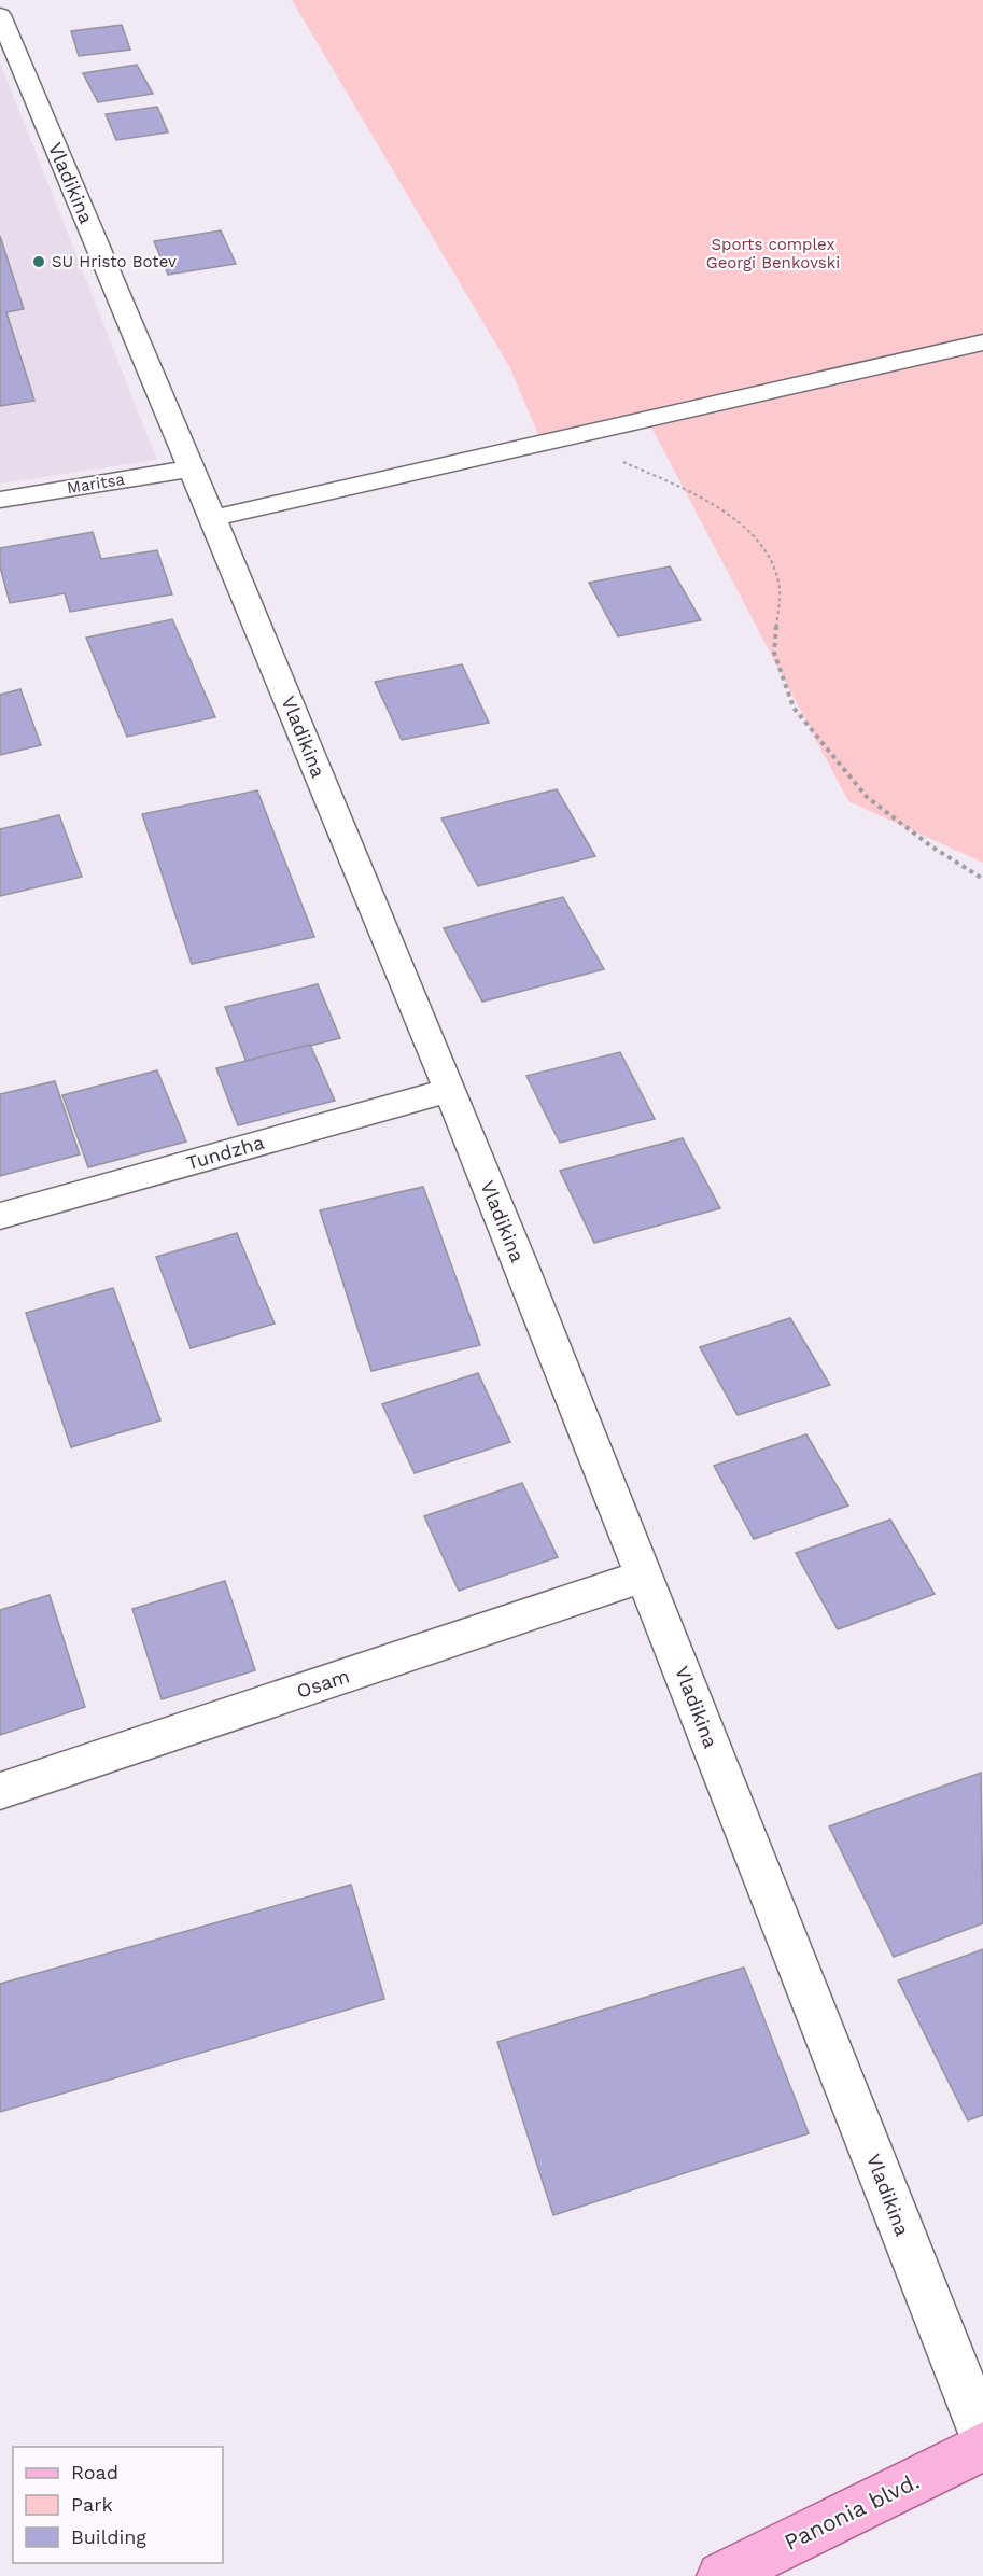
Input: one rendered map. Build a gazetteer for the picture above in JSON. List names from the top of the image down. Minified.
{"streets":{"main road":["Panonia blvd."],"street":["Vladikina","Maritsa","Tundzha","Osam"]},"crossings":[["Vladikina","Maritsa"],["Vladikina","Tundzha"],["Vladikina","Osam"]],"parks":["Sports complex Georgi Benkovski"],"places":["SU Hristo Botev"],"legend":["Road","Park","Building"]}
